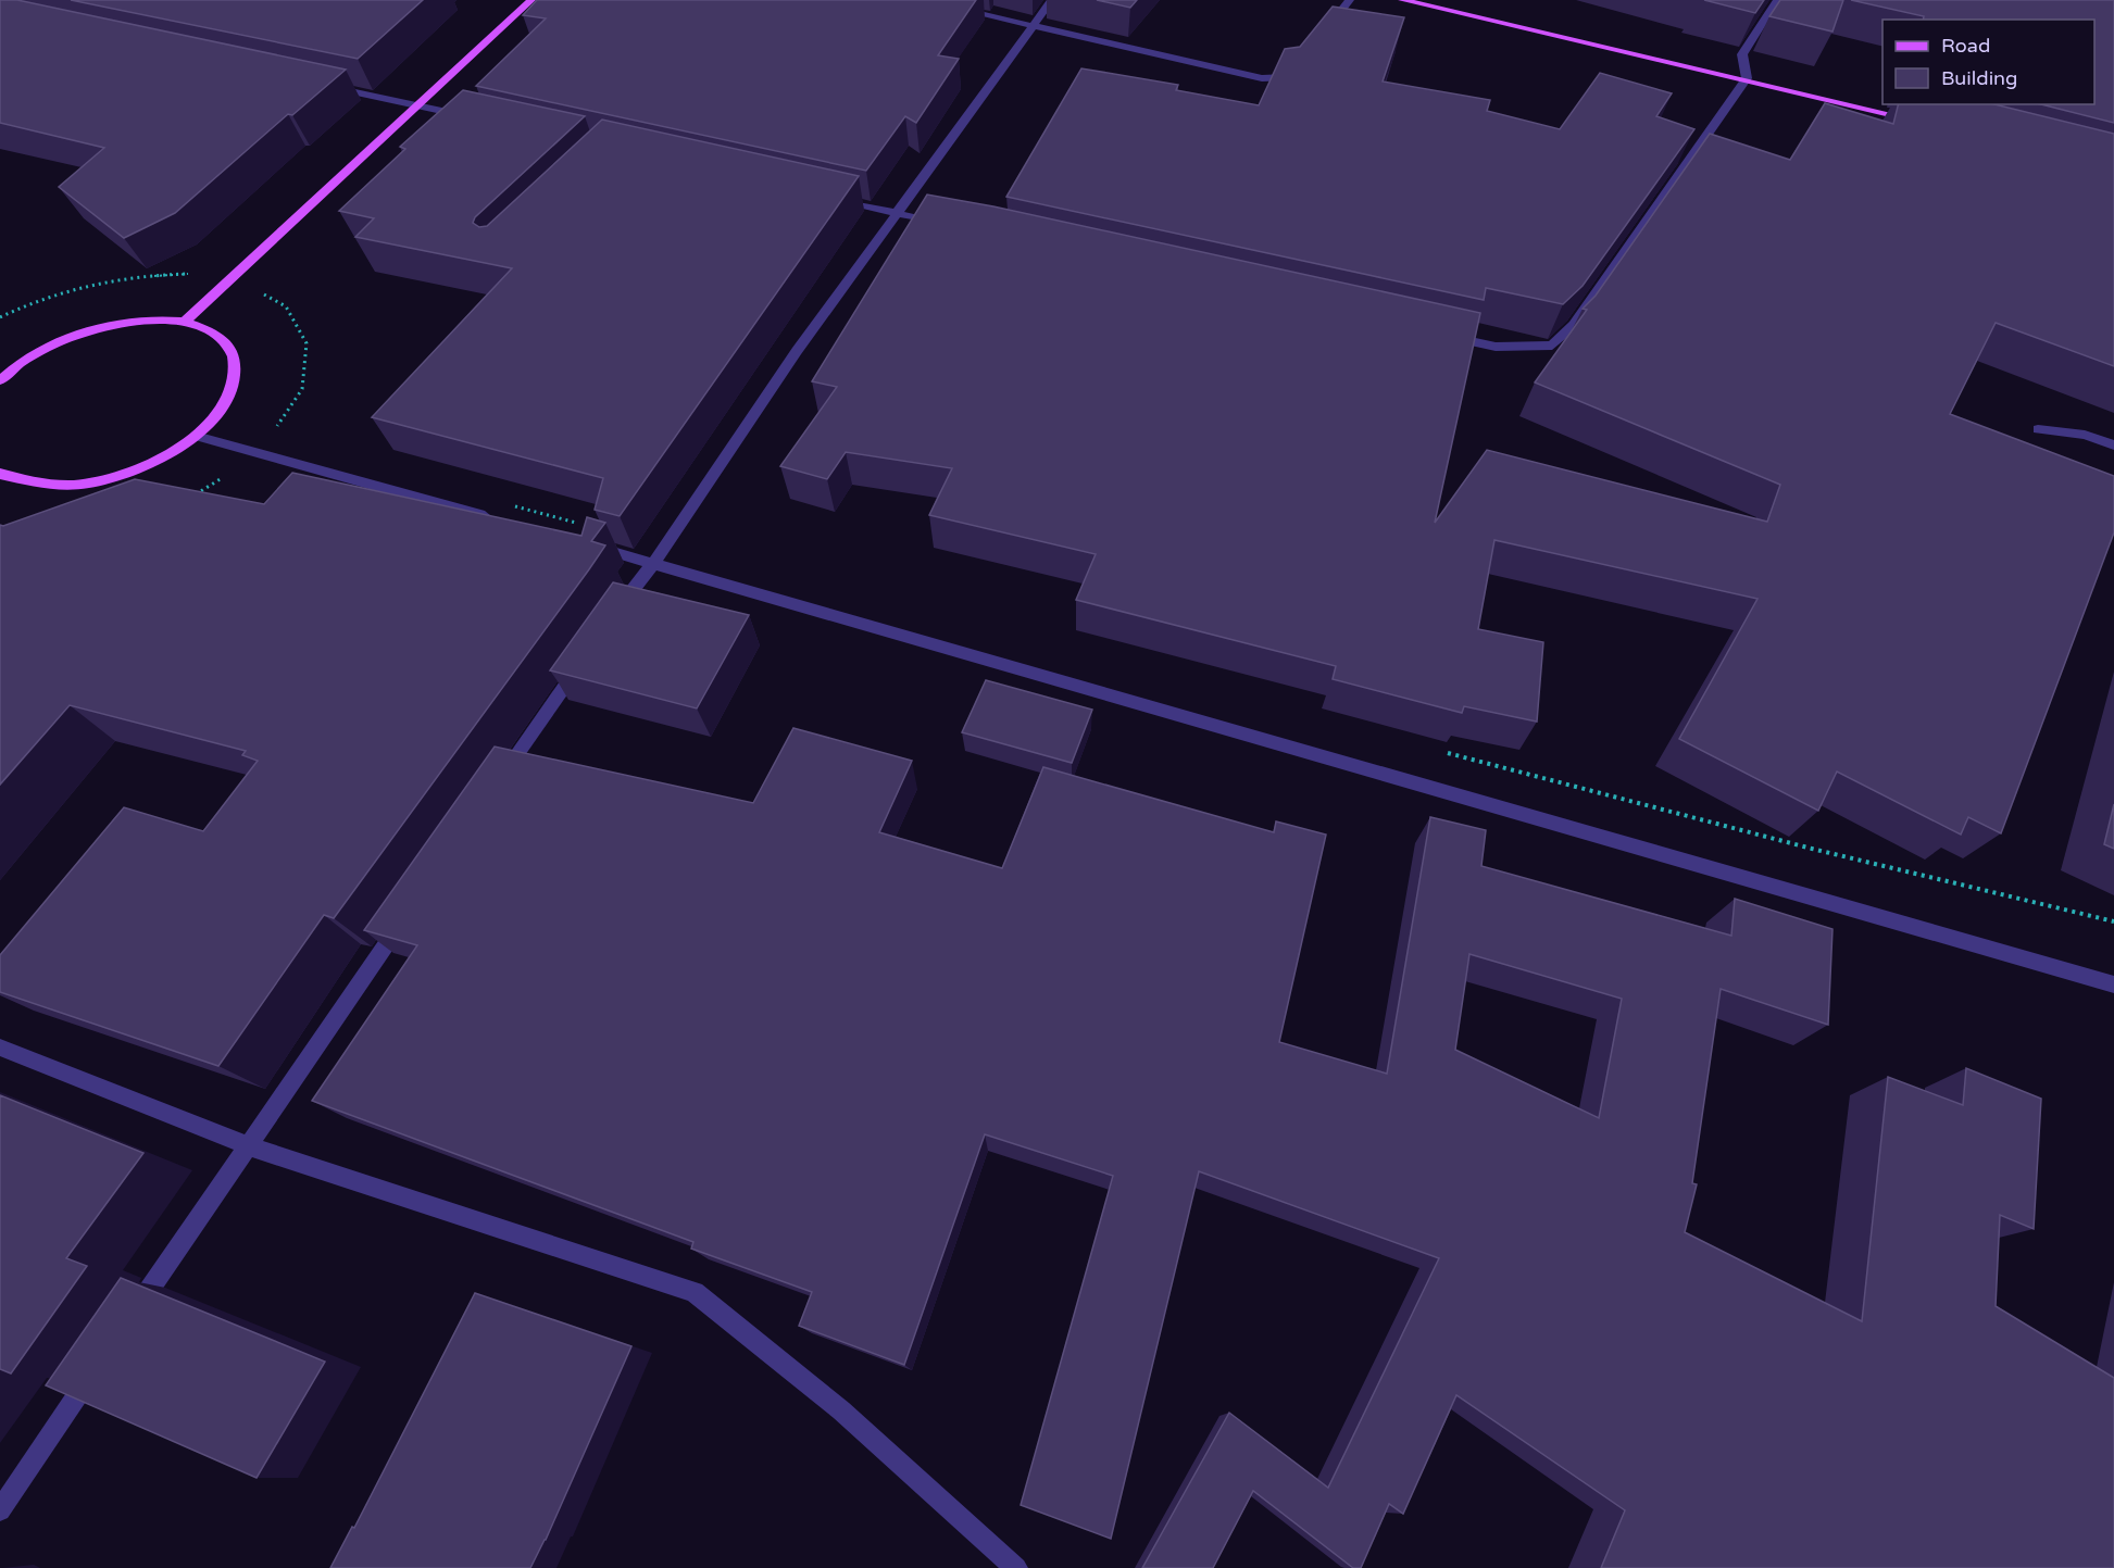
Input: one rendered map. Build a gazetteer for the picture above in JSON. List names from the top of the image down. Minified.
{"legend":["Road","Building"]}
